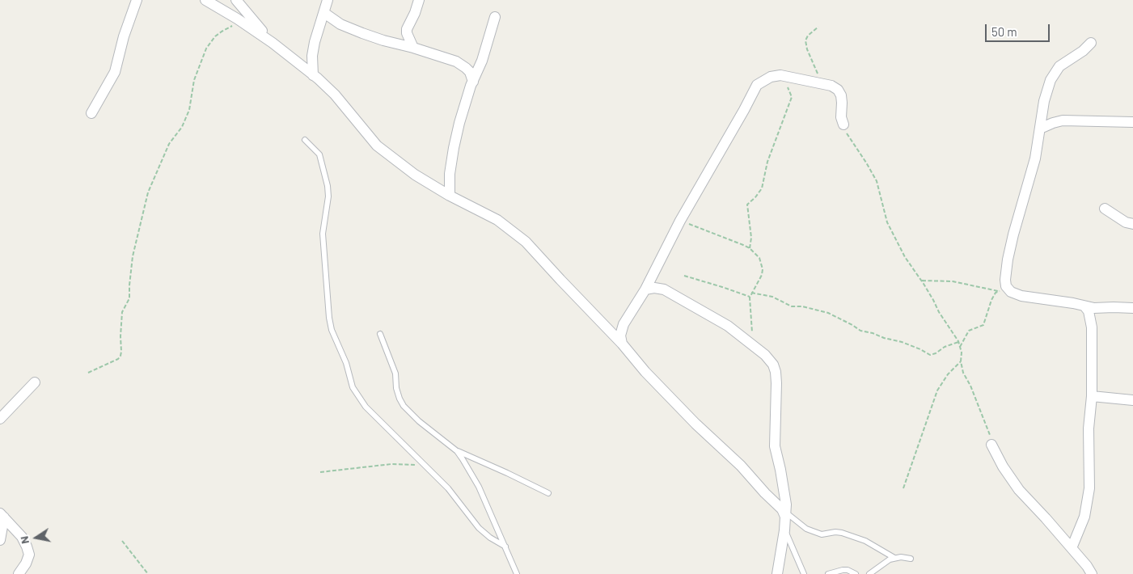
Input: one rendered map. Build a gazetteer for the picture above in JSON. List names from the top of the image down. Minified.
{"scale_bar":"50 m","north":"left"}
